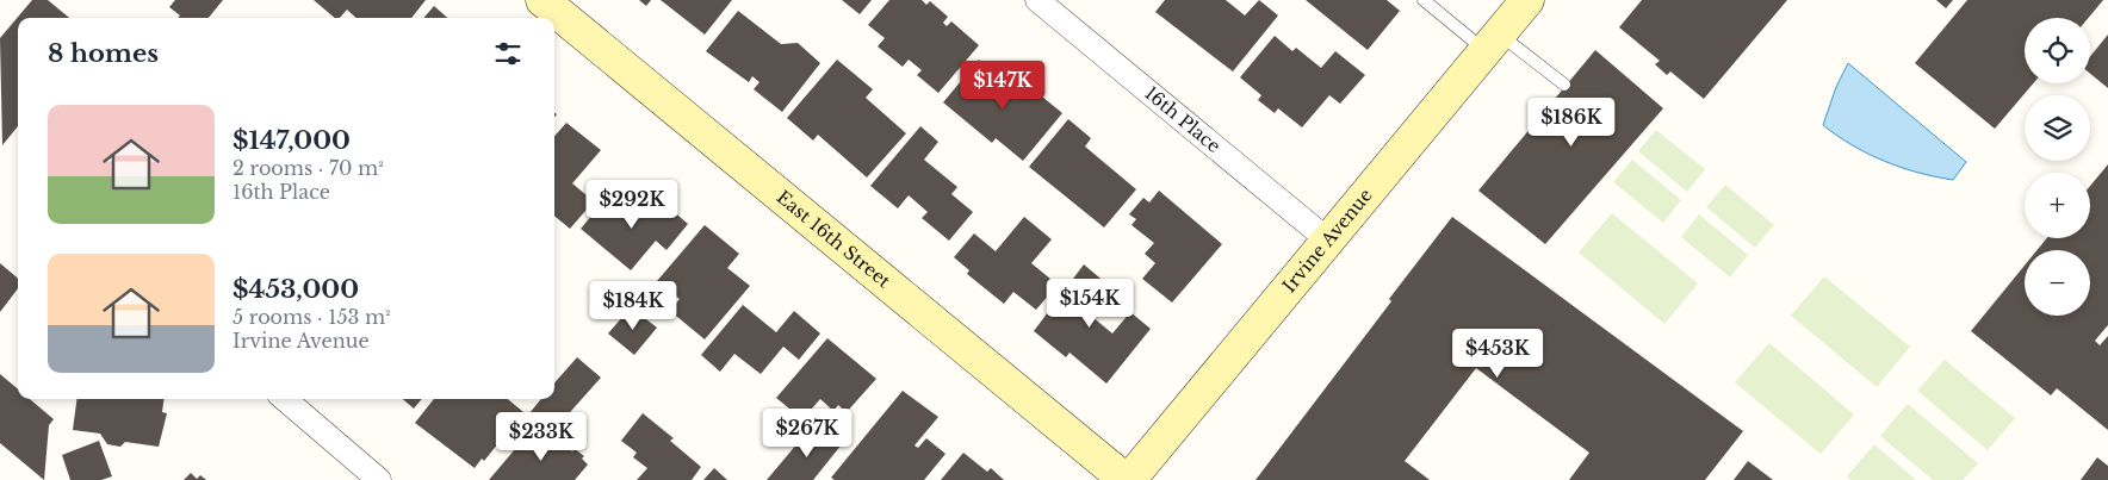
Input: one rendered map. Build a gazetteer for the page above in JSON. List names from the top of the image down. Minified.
{"streets":{"street":["16th Place","East 16th Street","Irvine Avenue"]},"crossings":[["16th Place","Irvine Avenue"],["East 16th Street","Irvine Avenue"]],"page":{"map_buttons":["+","−"],"heading":"8 homes","price":["$147K","$186K","$292K","$154K","$184K","$453K","$267K","$233K"],"list":[{"name":"$147,000","note":"2 rooms · 70 m² · 16th Place"},{"name":"$453,000","note":"5 rooms · 153 m² · Irvine Avenue"}]}}
